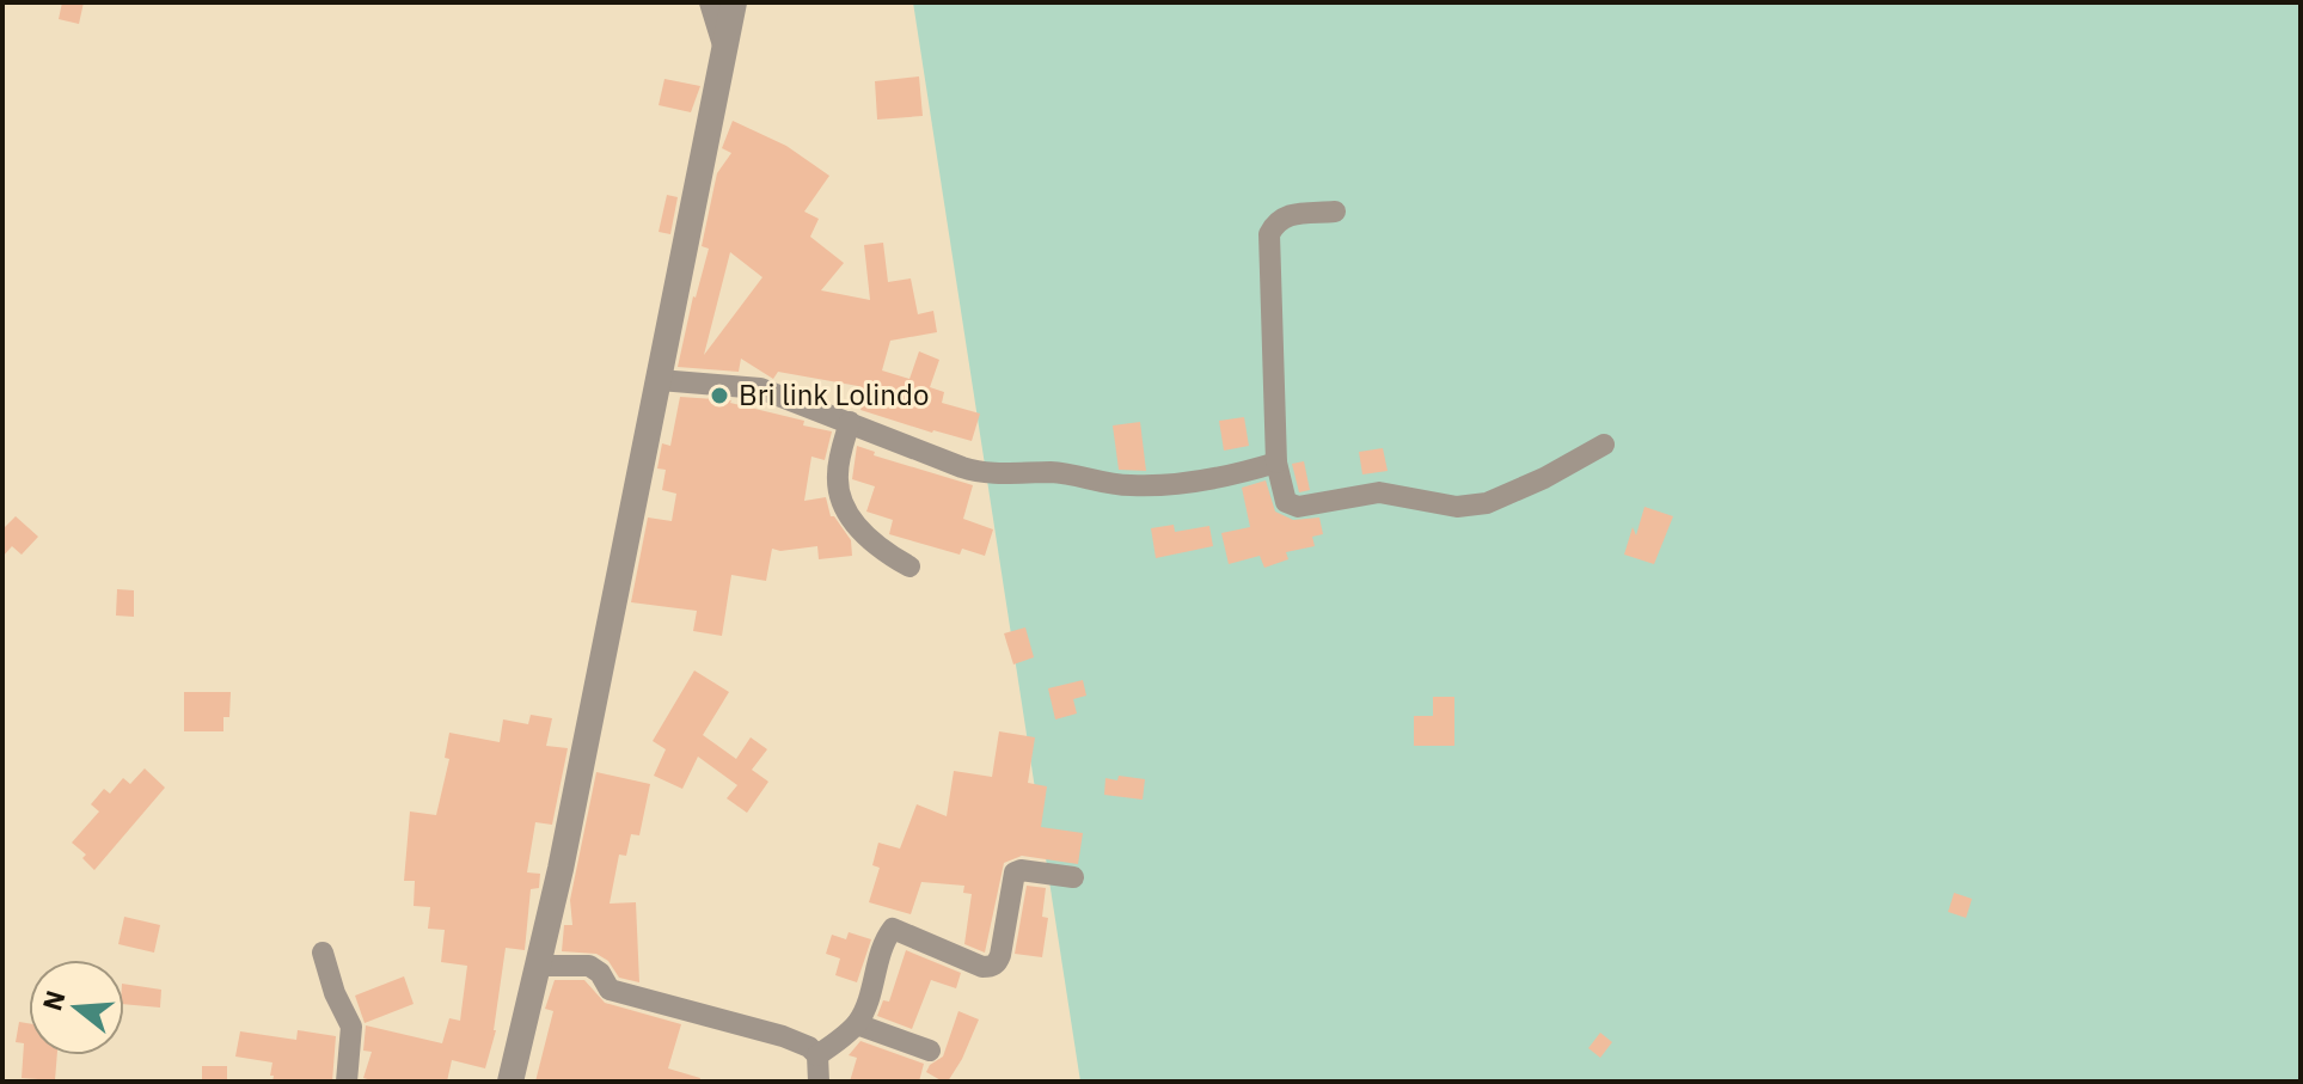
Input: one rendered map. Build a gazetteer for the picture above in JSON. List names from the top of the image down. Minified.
{"places":["Bri link Lolindo"],"north":"left"}
